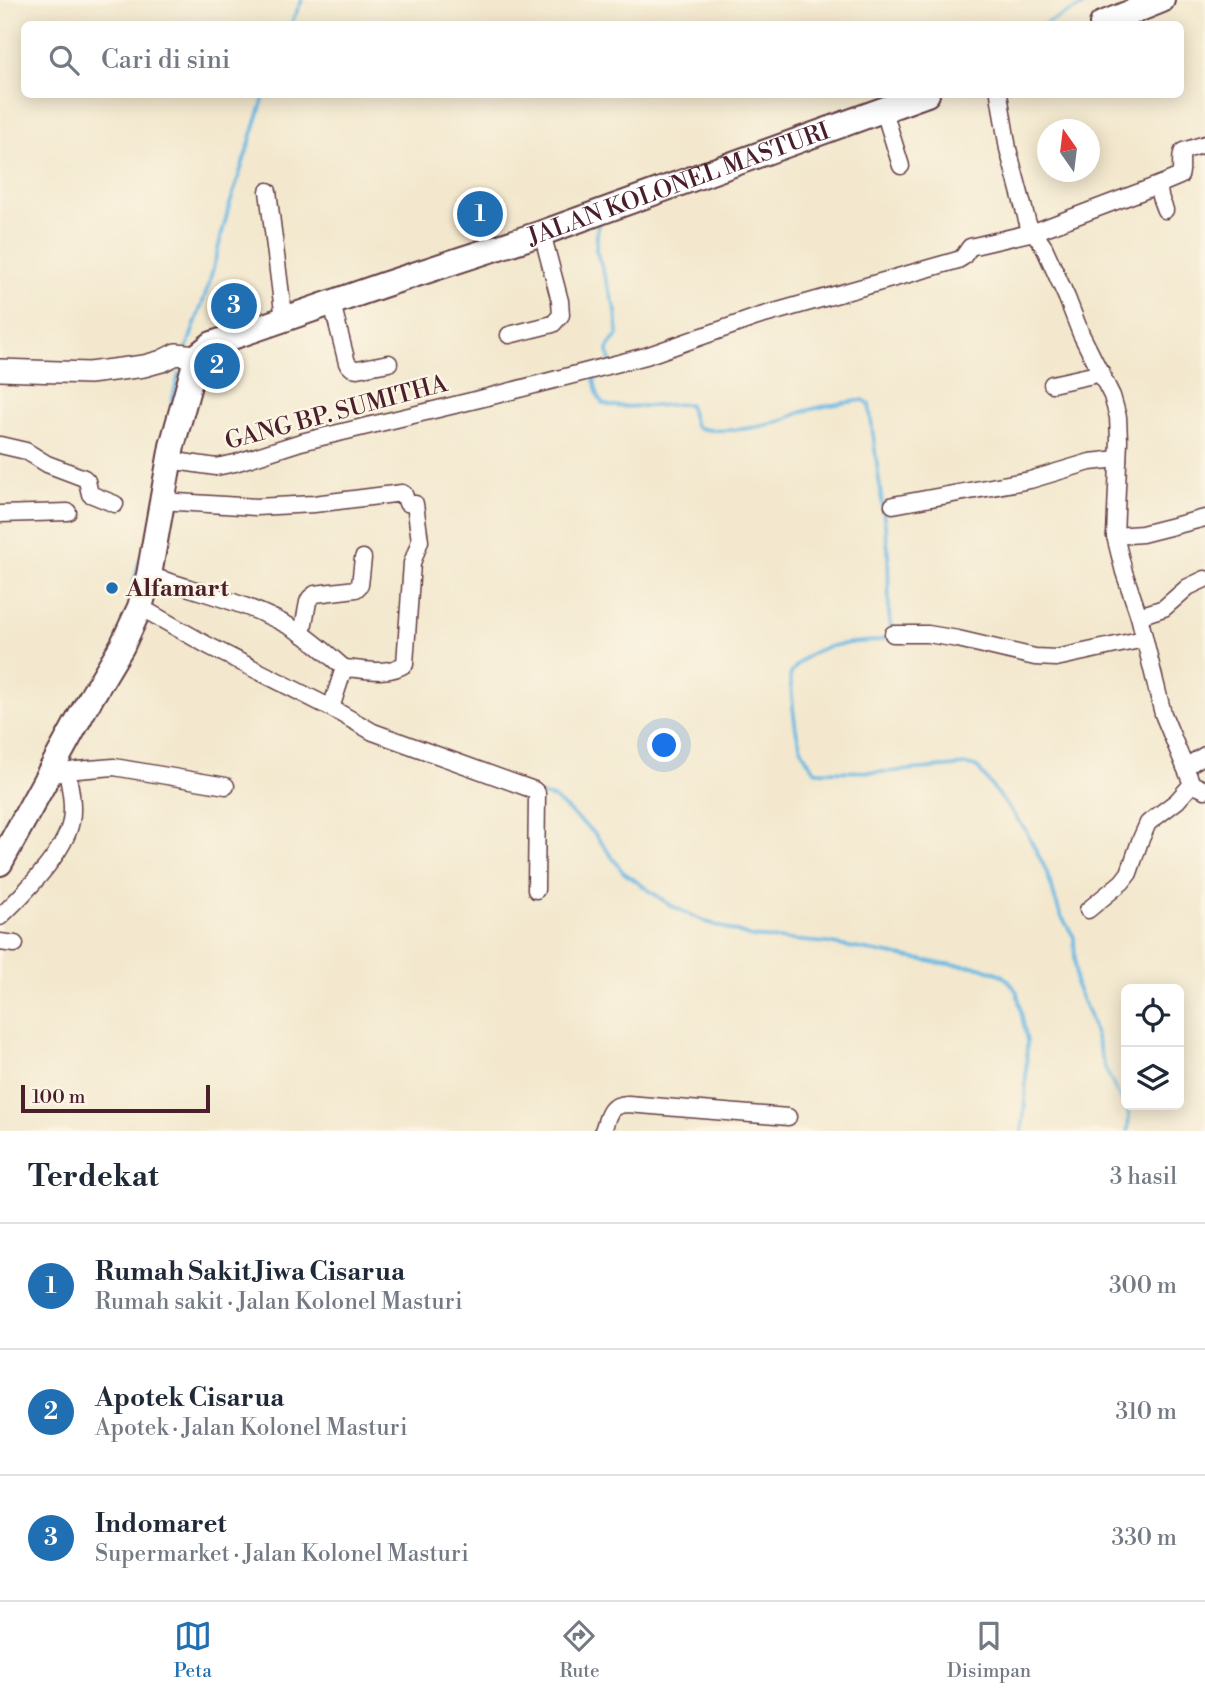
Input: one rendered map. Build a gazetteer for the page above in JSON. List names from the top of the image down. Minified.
{"streets":{"main road":["JALAN KOLONEL MASTURI"],"street":["GANG BP. SUMITHA"]},"places":["Alfamart"],"scale_bar":"100 m","north":"top","page":{"search":"Cari di sini","pins":["1","3","2"],"scale":"100 m","heading":["Terdekat","3 hasil"],"list":[{"mark":"1","name":"Rumah Sakit Jiwa Cisarua","note":"Rumah sakit · Jalan Kolonel Masturi","value":"300 m"},{"mark":"2","name":"Apotek Cisarua","note":"Apotek · Jalan Kolonel Masturi","value":"310 m"},{"mark":"3","name":"Indomaret","note":"Supermarket · Jalan Kolonel Masturi","value":"330 m"}],"nav":["Peta","Rute","Disimpan"]}}
